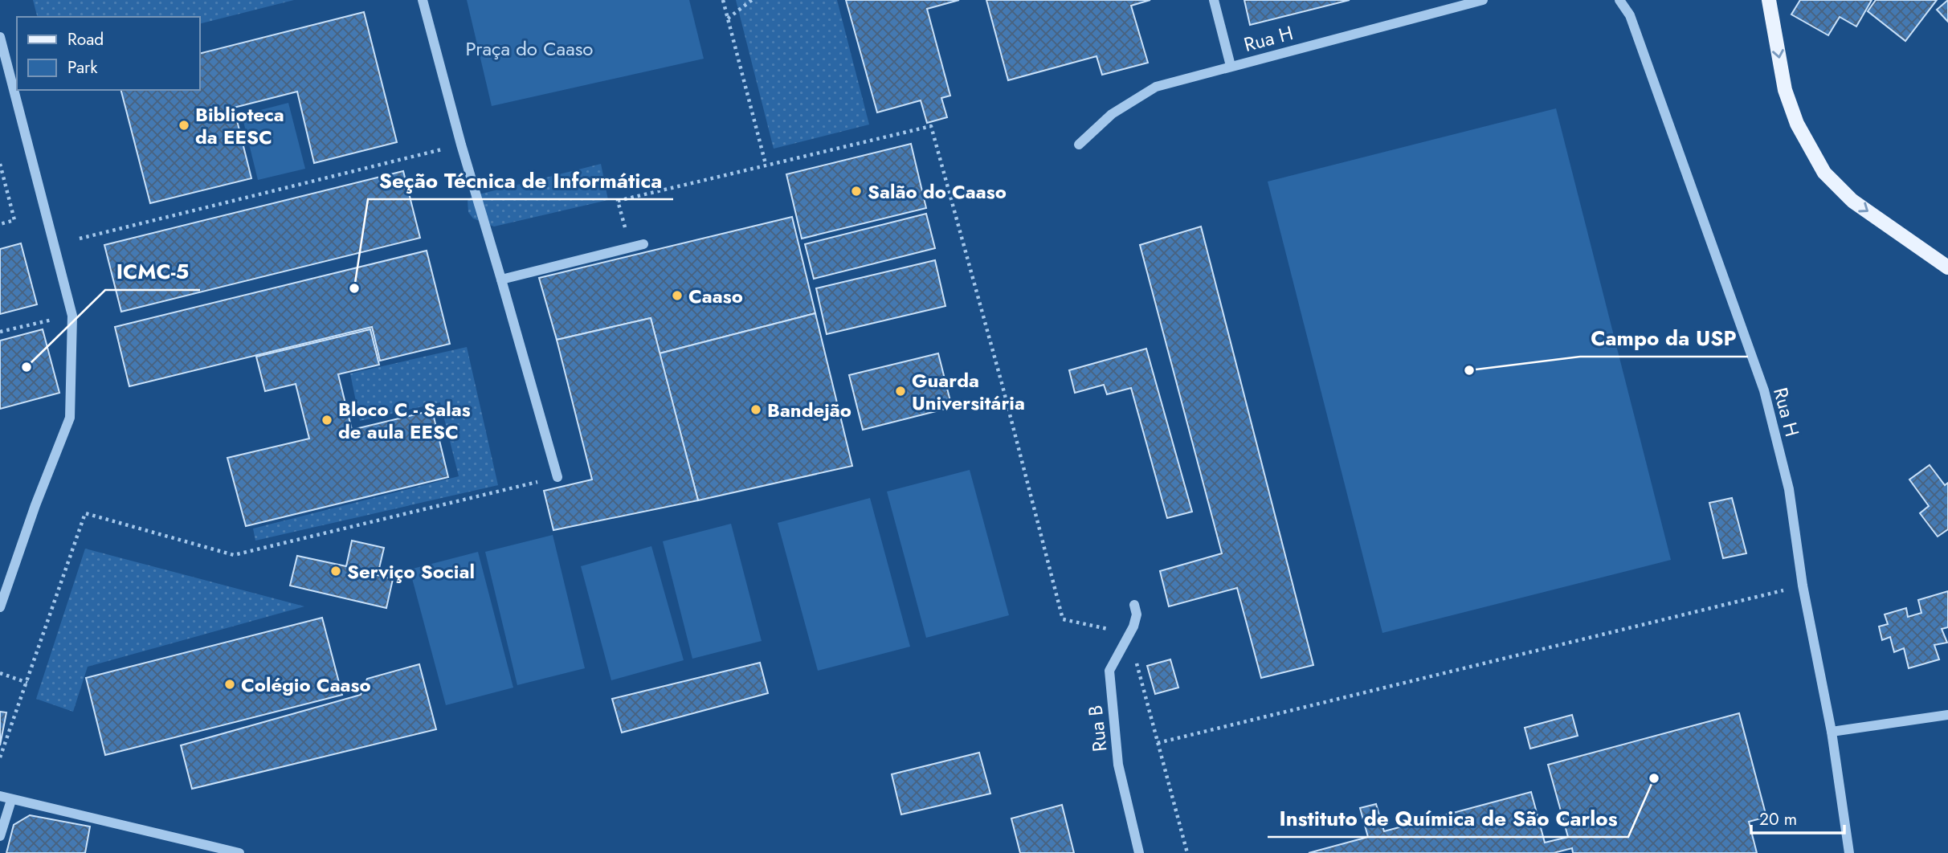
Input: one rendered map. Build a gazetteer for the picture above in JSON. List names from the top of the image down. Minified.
{"streets":{"street":["Rua H","Rua B"]},"parks":["Praça do Caaso"],"places":["Biblioteca da EESC","Salão do Caaso","Seção Técnica de Informática","Caaso","ICMC-5","Campo da USP","Guarda Universitária","Bandejão","Bloco C - Salas de aula EESC","Serviço Social","Colégio Caaso","Instituto de Química de São Carlos"],"legend":["Road","Park"],"scale_bar":"20 m"}
